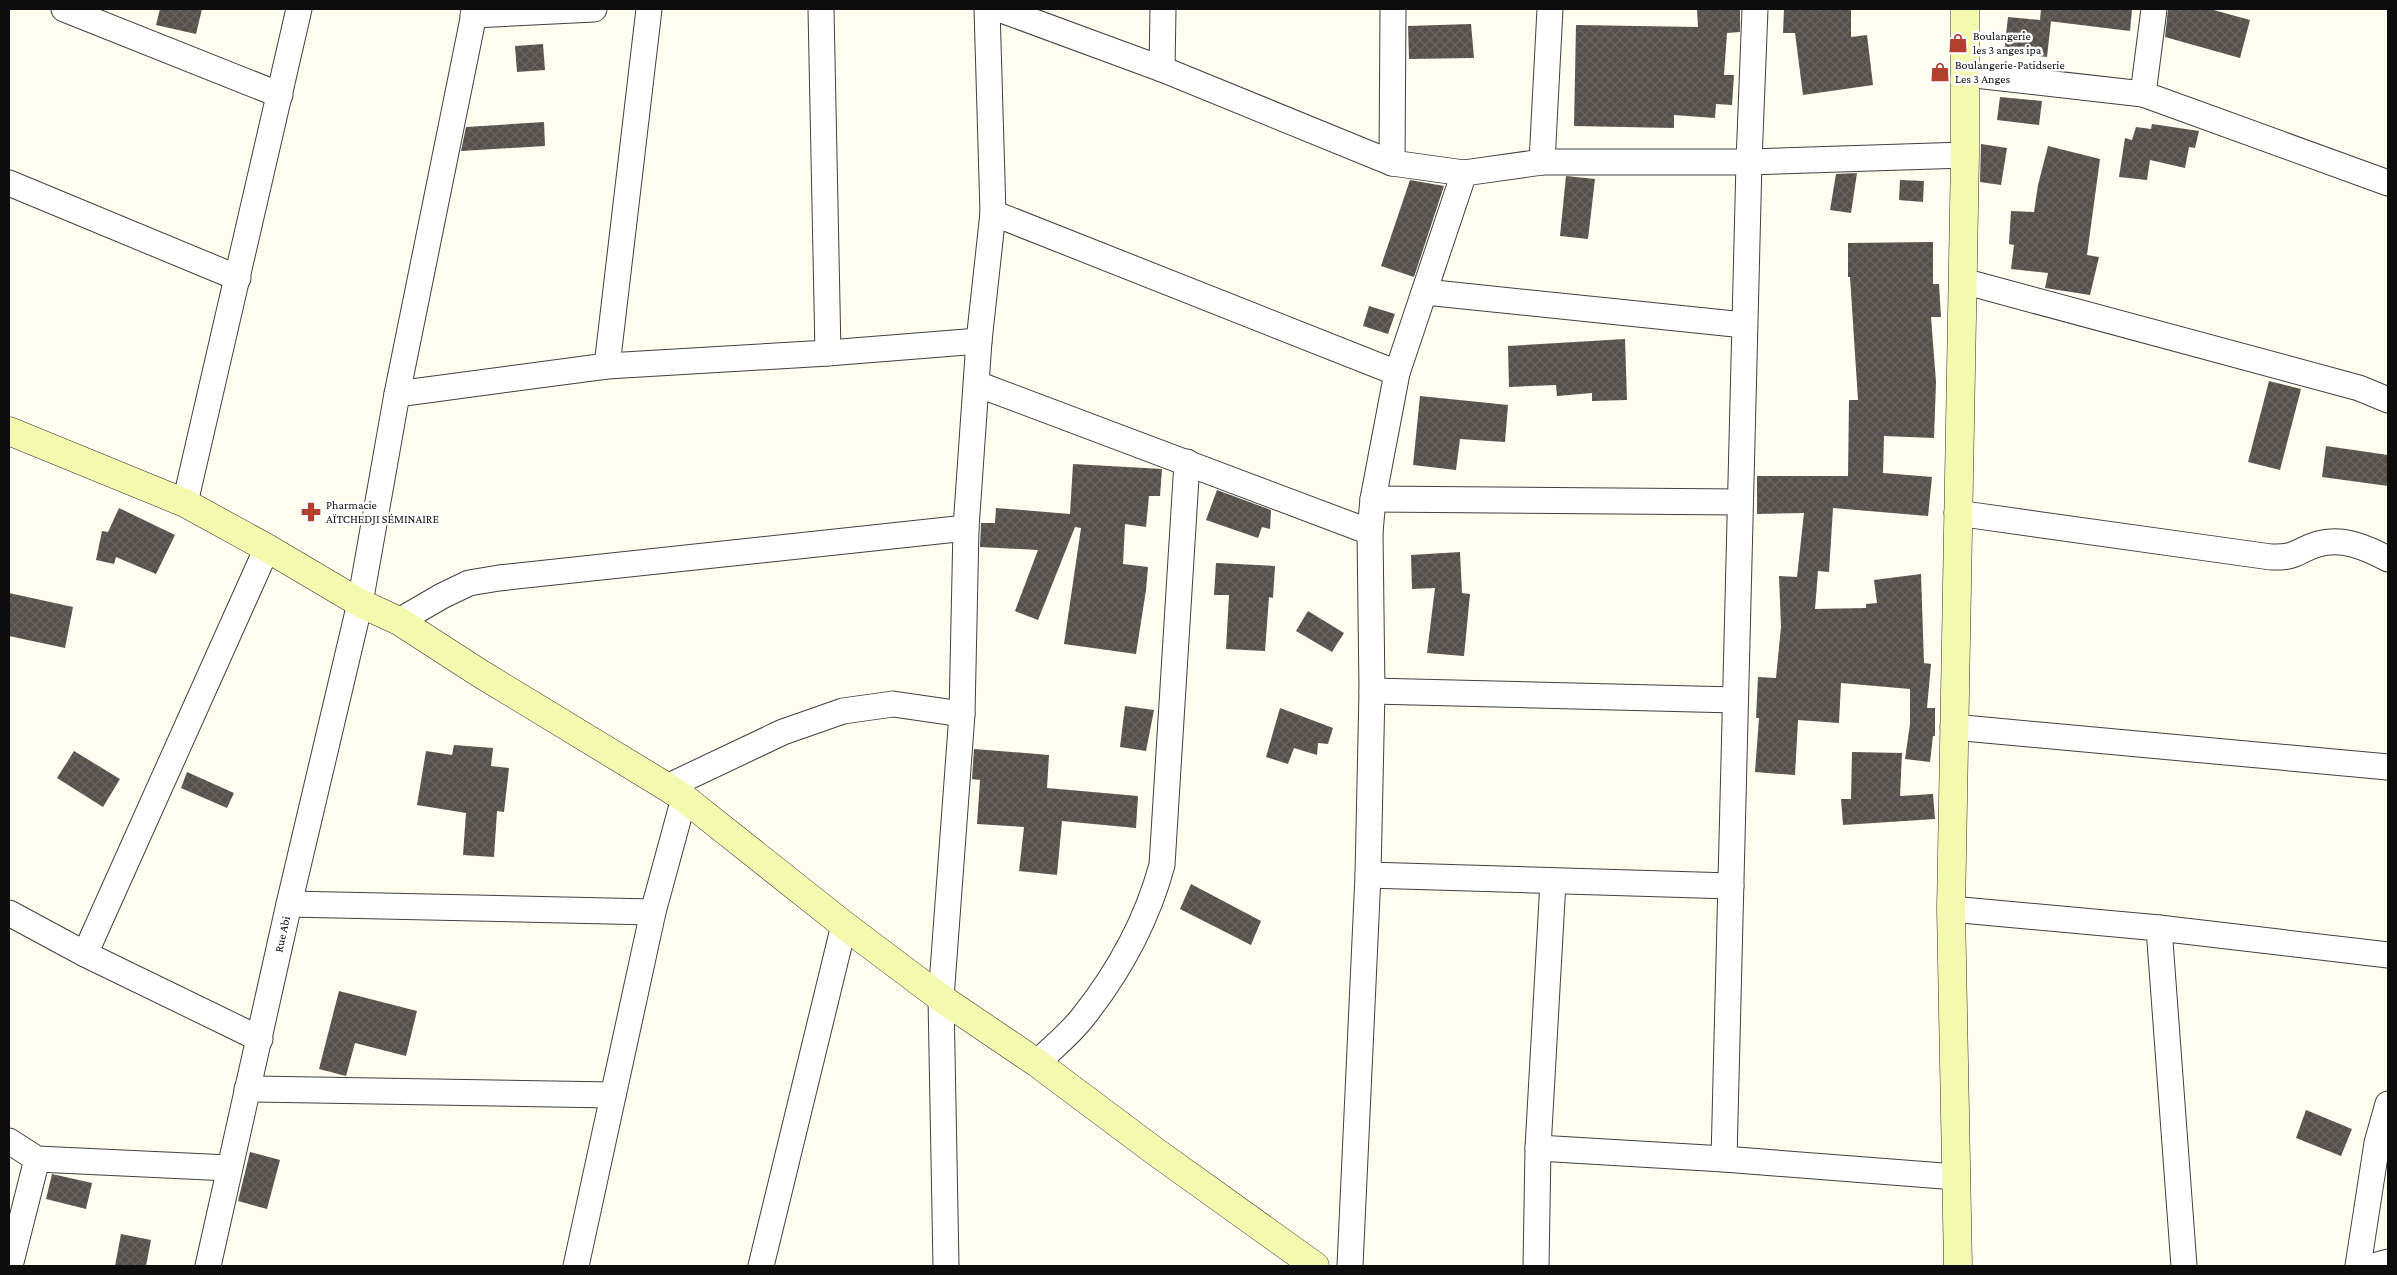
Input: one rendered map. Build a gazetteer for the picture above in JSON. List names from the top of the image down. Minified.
{"streets":{"street":["Rue Abi"]},"places":{"shop":["Boulangerie les 3 anges ipa","Boulangerie-Patidserie Les 3 Anges"],"pharmacy":["Pharmacie AÏTCHEDJI SÉMINAIRE"]}}
